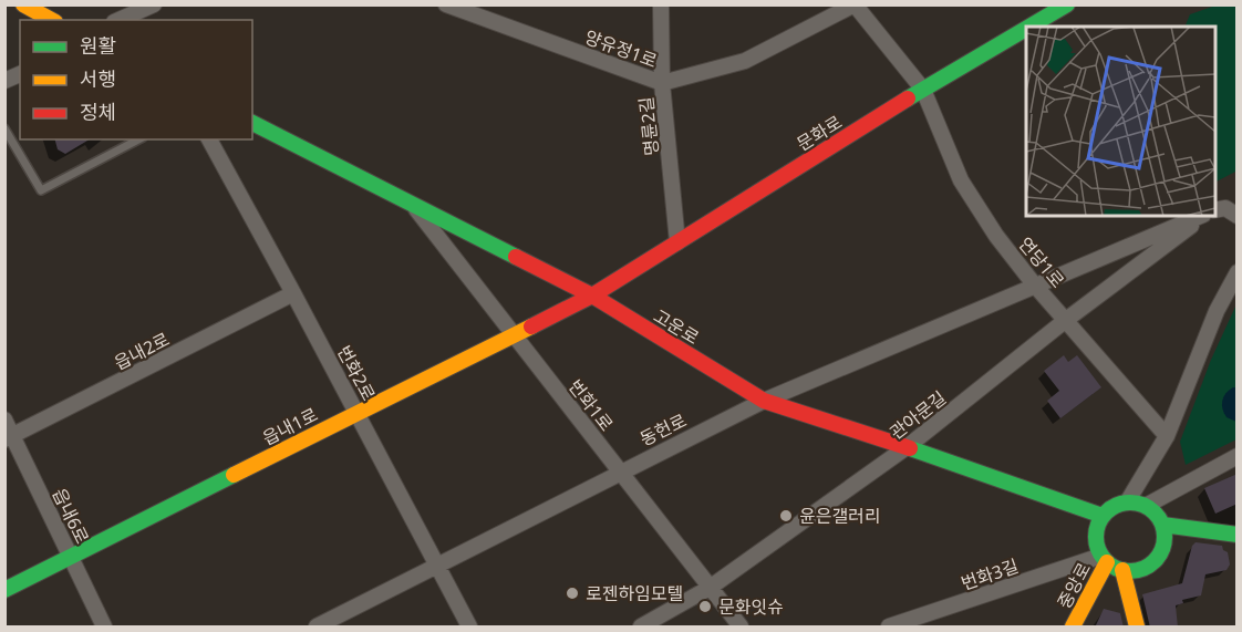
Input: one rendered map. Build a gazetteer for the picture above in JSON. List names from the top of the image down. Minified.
{"streets":{"street":["양유정1로","명륜2길","문화로","연당1로","고운로","읍내2로","번화2로","번화1로","관아문길","읍내1로","동헌로","읍내6로","번화3길","중앙로"]},"crossings":[["양유정1로","명륜2길"],["양유정1로","연당1로"],["명륜2길","문화로"],["문화로","연당1로"],["문화로","고운로"],["문화로","읍내1로"],["연당1로","관아문길"],["연당1로","동헌로"],["고운로","번화1로"],["고운로","관아문길"],["고운로","읍내1로"],["고운로","동헌로"],["고운로","번화3길"],["고운로","중앙로"],["읍내2로","번화2로"],["읍내2로","읍내6로"],["번화2로","읍내1로"],["번화2로","동헌로"],["번화1로","관아문길"],["번화1로","읍내1로"],["번화1로","동헌로"],["관아문길","동헌로"],["읍내1로","읍내6로"],["번화3길","중앙로"]],"places":["윤은갤러리","로젠하임모텔","문화잇슈"],"legend":["원활","서행","정체"]}
